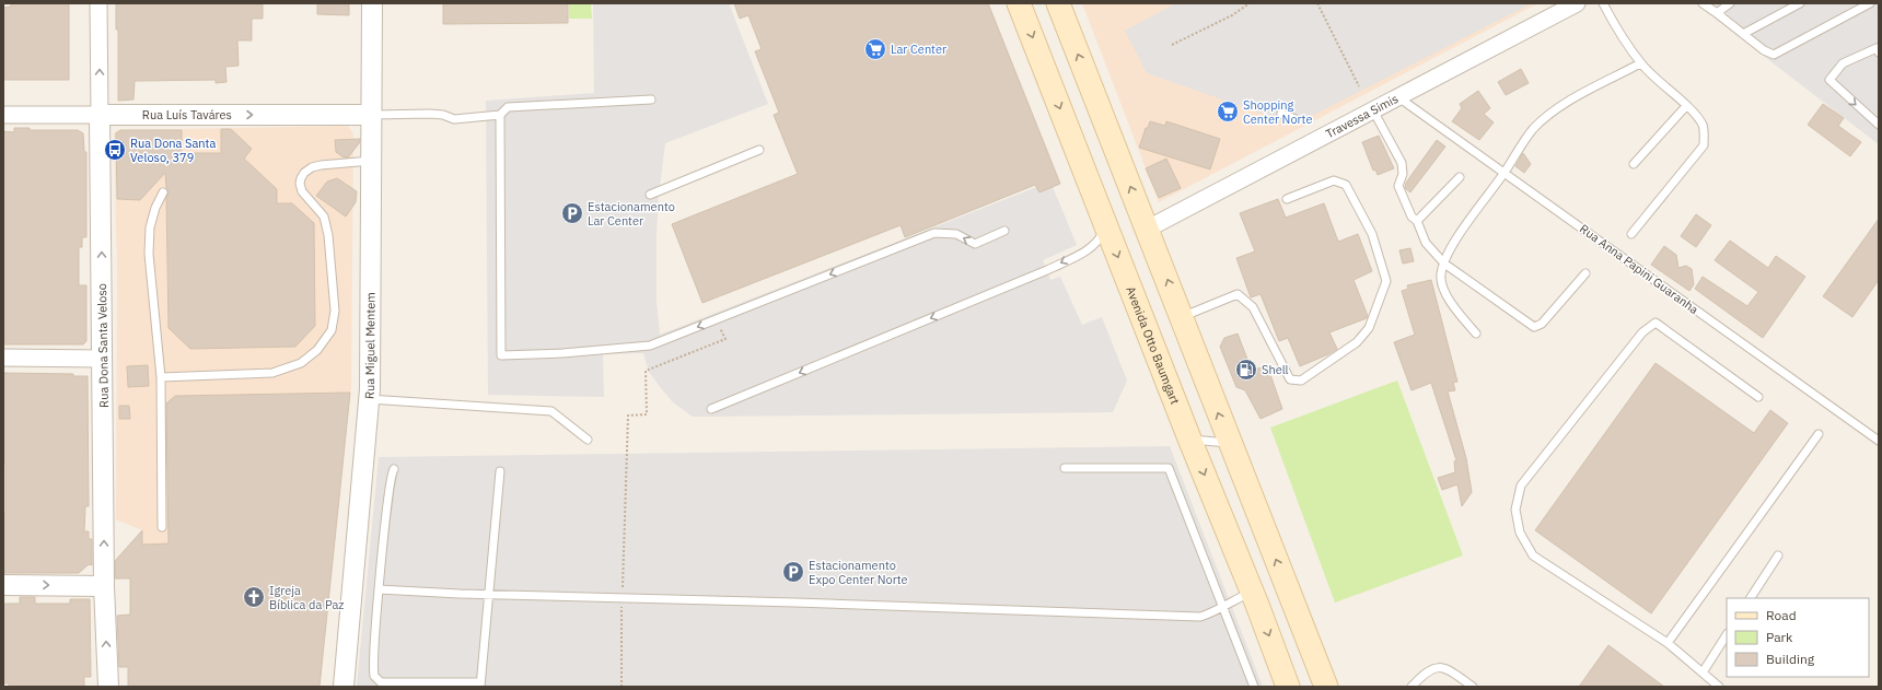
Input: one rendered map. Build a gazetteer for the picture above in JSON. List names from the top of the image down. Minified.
{"streets":{"main road":["Avenida Otto Baumgart"],"street":["Rua Luís Taváres","Travessa Simis","Rua Dona Santa Veloso","Rua Miguel Mentem"],"lane":["Rua Anna Papini Guaranha"]},"crossings":[["Rua Luís Taváres","Rua Dona Santa Veloso"],["Rua Luís Taváres","Rua Miguel Mentem"],["Travessa Simis","Rua Anna Papini Guaranha"]],"one_way":["Rua Luís Taváres","Rua Dona Santa Veloso"],"places":{"supermarket":["Lar Center","Shopping Center Norte"],"bus stop":["Rua Dona Santa Veloso, 379"],"parking":["Estacionamento Lar Center","Estacionamento Expo Center Norte"],"fuel station":["Shell"],"church":["Igreja Bíblica da Paz"]},"legend":["Road","Park","Building"]}
